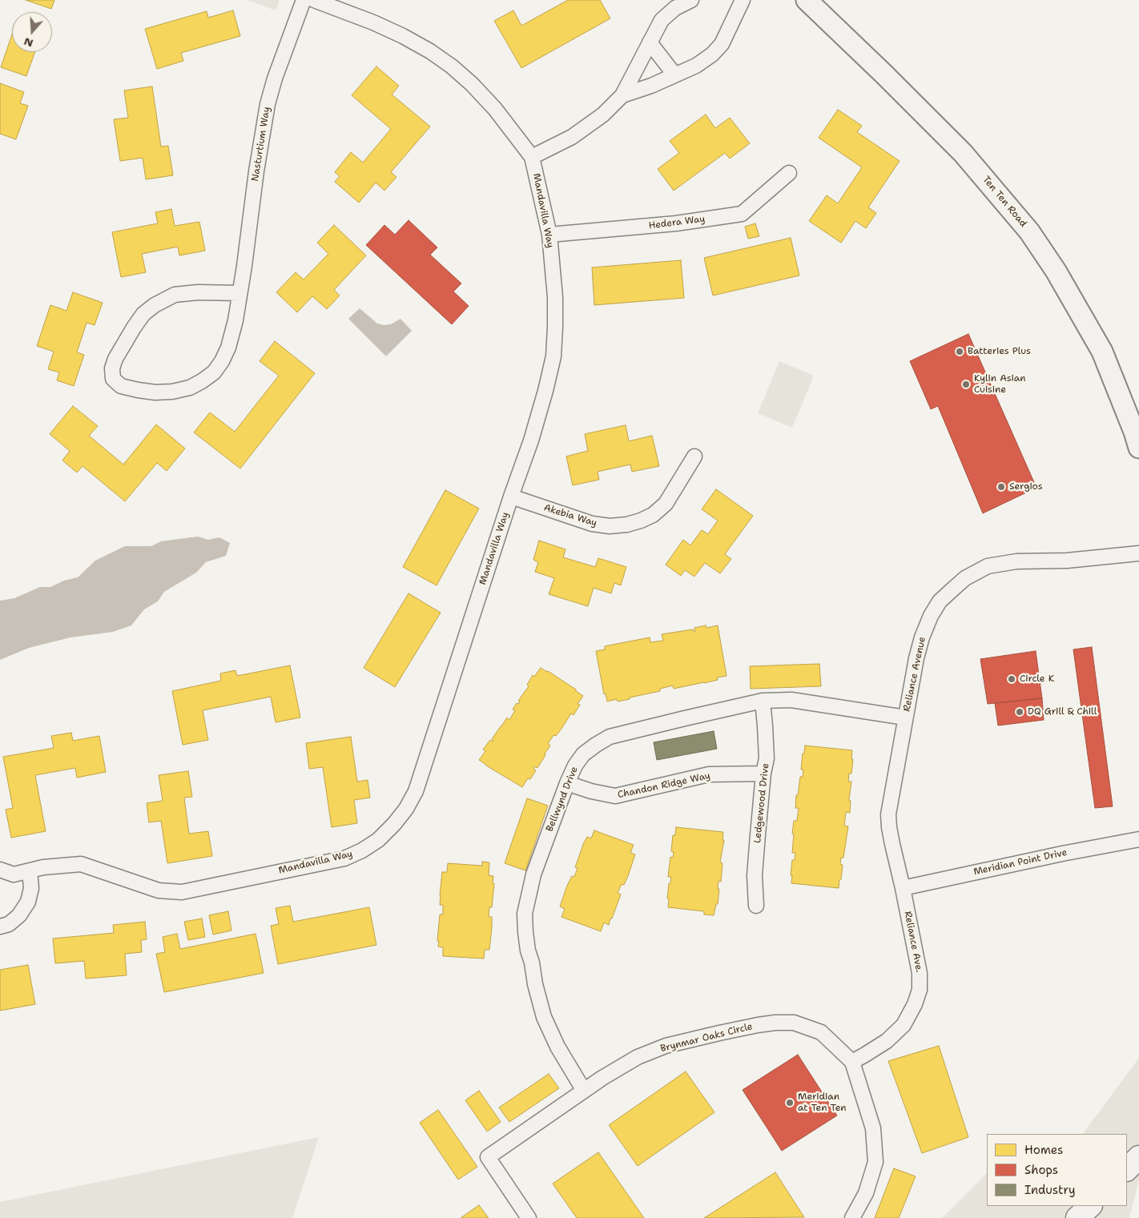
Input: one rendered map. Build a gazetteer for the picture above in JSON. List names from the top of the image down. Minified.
{"streets":{"main road":["Ten Ten Road"],"street":["Nasturtium Way","Mandavilla Way","Hedera Way","Akebia Way","Reliance Avenue","Chandon Ridge Way","Bellwynd Drive","Ledgewood Drive","Meridian Point Drive","Reliance Ave.","Brynmar Oaks Circle"]},"crossings":[["Mandavilla Way","Hedera Way"],["Mandavilla Way","Akebia Way"],["Reliance Avenue","Bellwynd Drive"],["Reliance Avenue","Meridian Point Drive"],["Reliance Avenue","Reliance Ave."],["Chandon Ridge Way","Bellwynd Drive"],["Chandon Ridge Way","Ledgewood Drive"],["Bellwynd Drive","Ledgewood Drive"],["Bellwynd Drive","Brynmar Oaks Circle"],["Meridian Point Drive","Reliance Ave."],["Reliance Ave.","Brynmar Oaks Circle"]],"places":["Batteries Plus","Kylin Asian Cuisine","Sergios","Circle K","DQ Grill & Chill","Meridian at Ten Ten"],"legend":["Homes","Shops","Industry"],"north":"bottom"}
